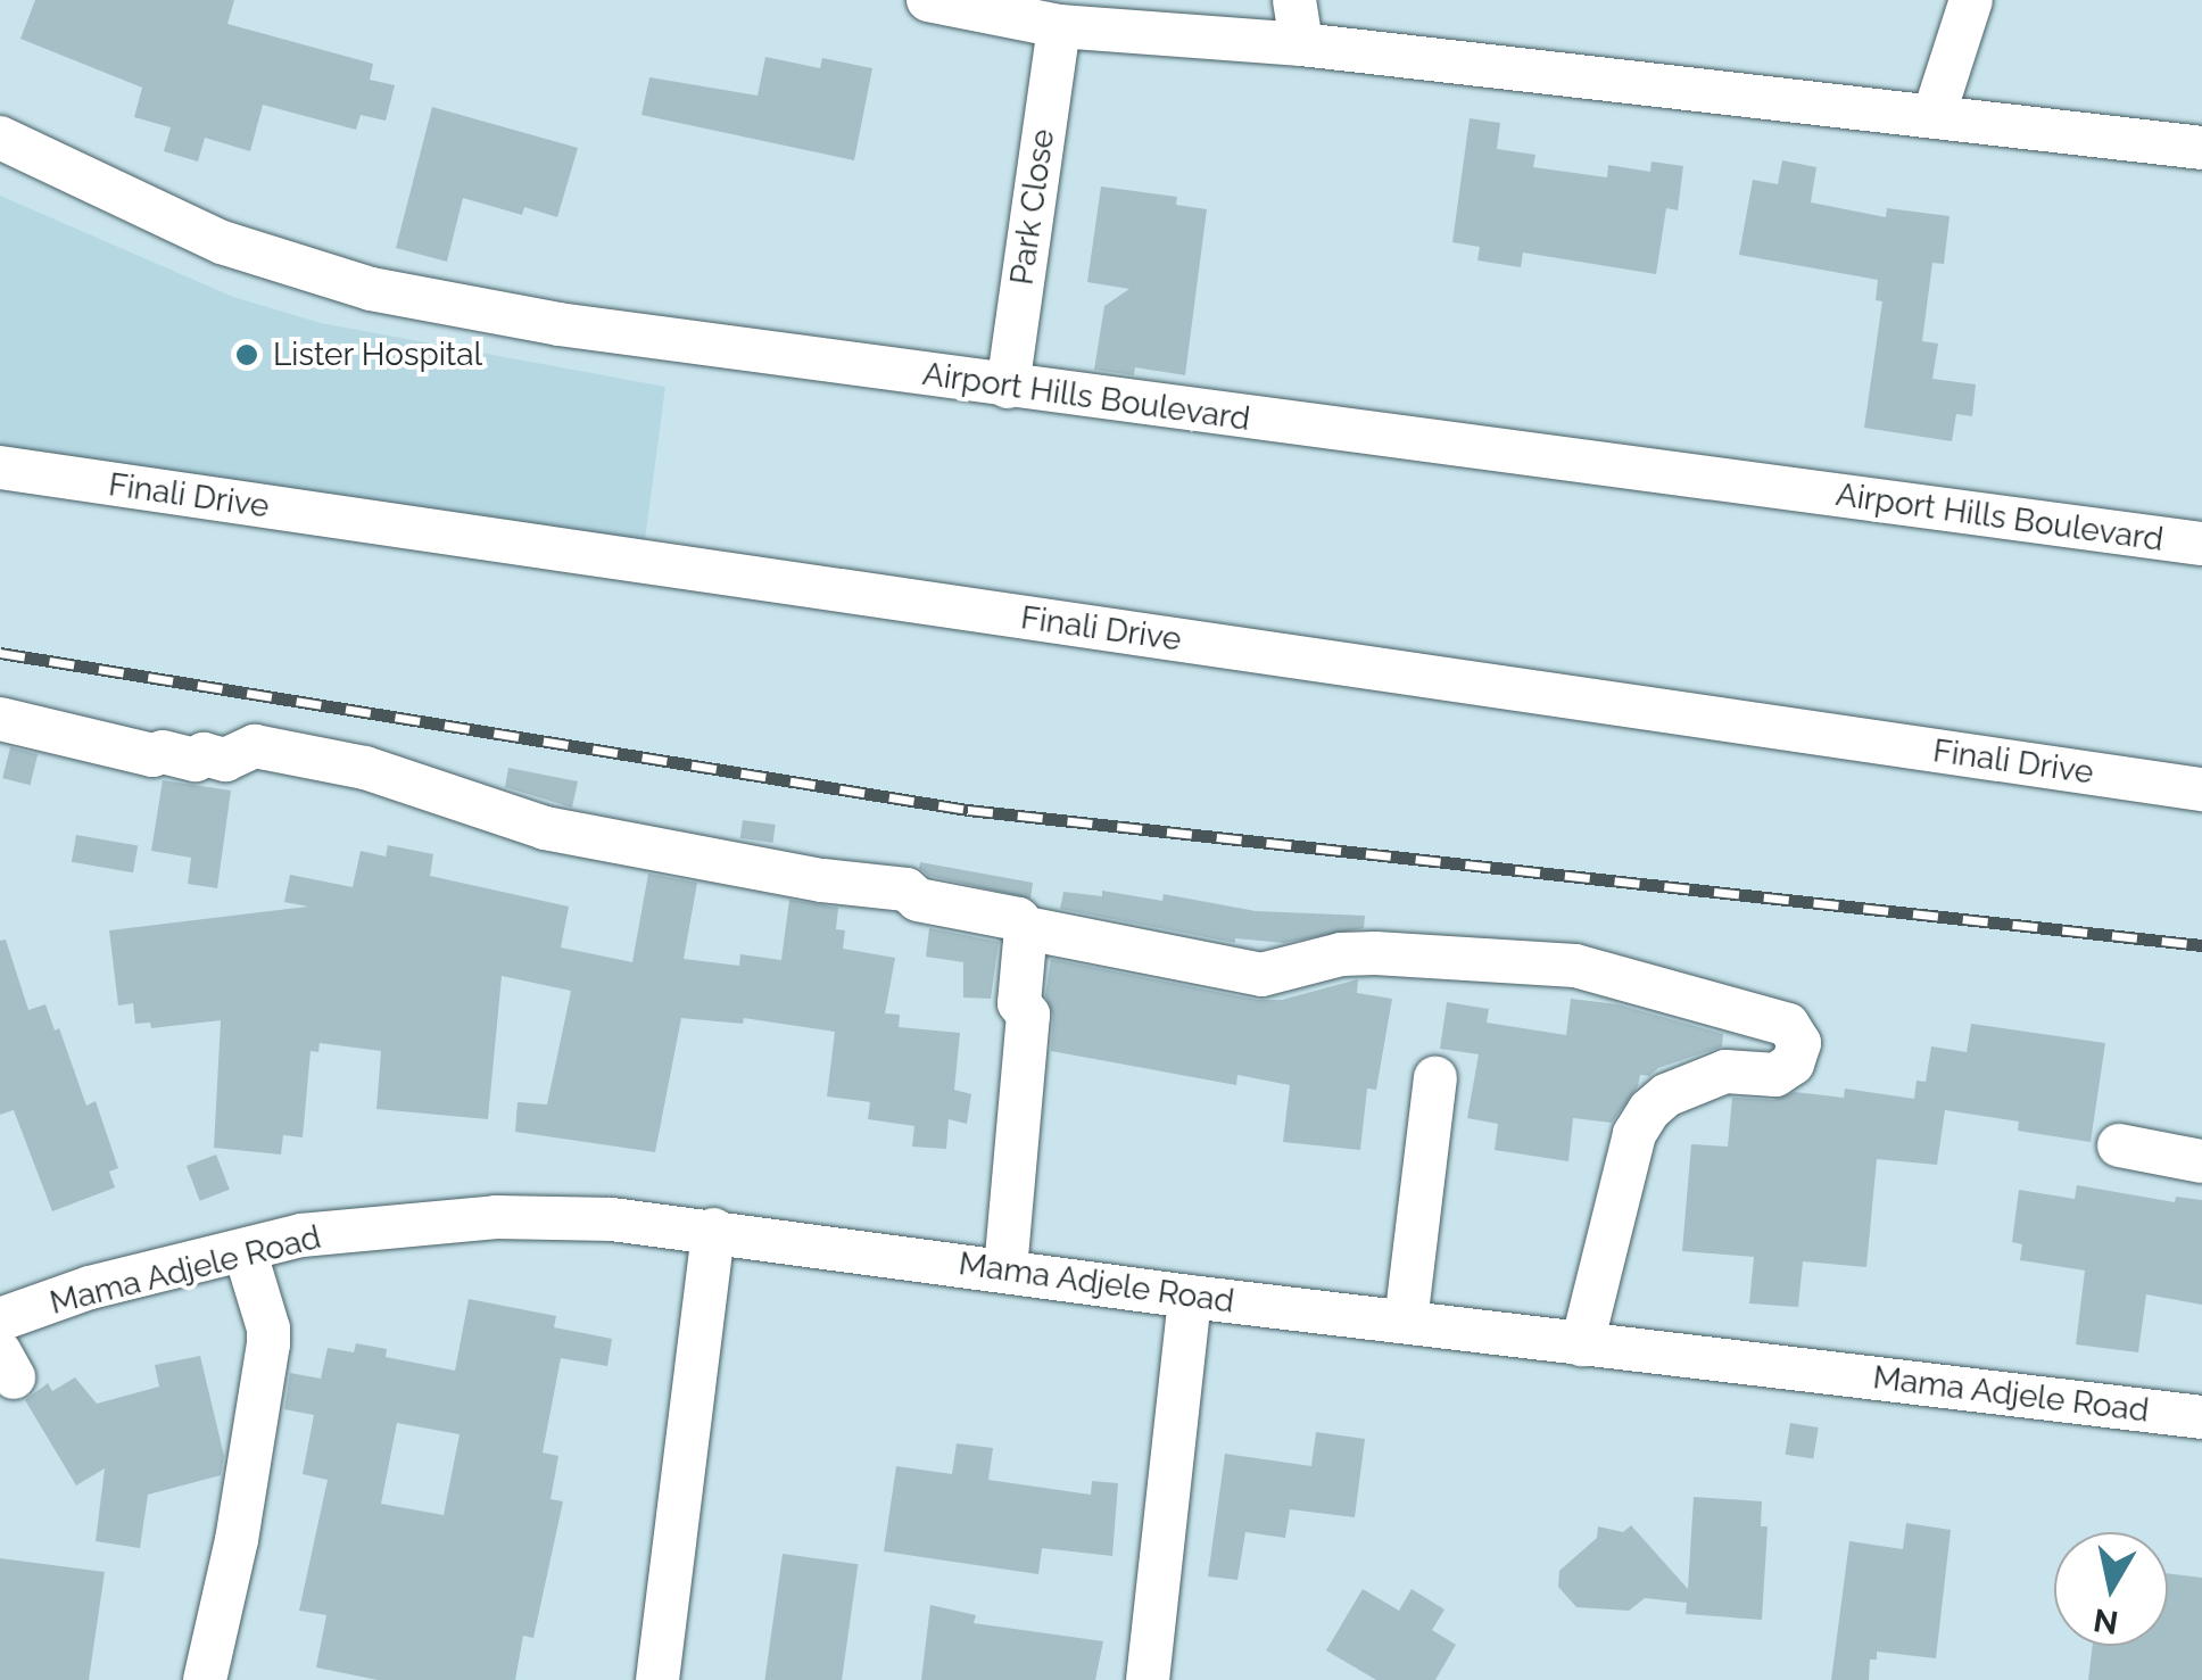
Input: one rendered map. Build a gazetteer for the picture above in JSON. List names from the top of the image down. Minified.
{"streets":{"street":["Park Close","Airport Hills Boulevard","Finali Drive","Mama Adjele Road"]},"crossings":[["Park Close","Airport Hills Boulevard"]],"places":["Lister Hospital"],"north":"bottom"}
